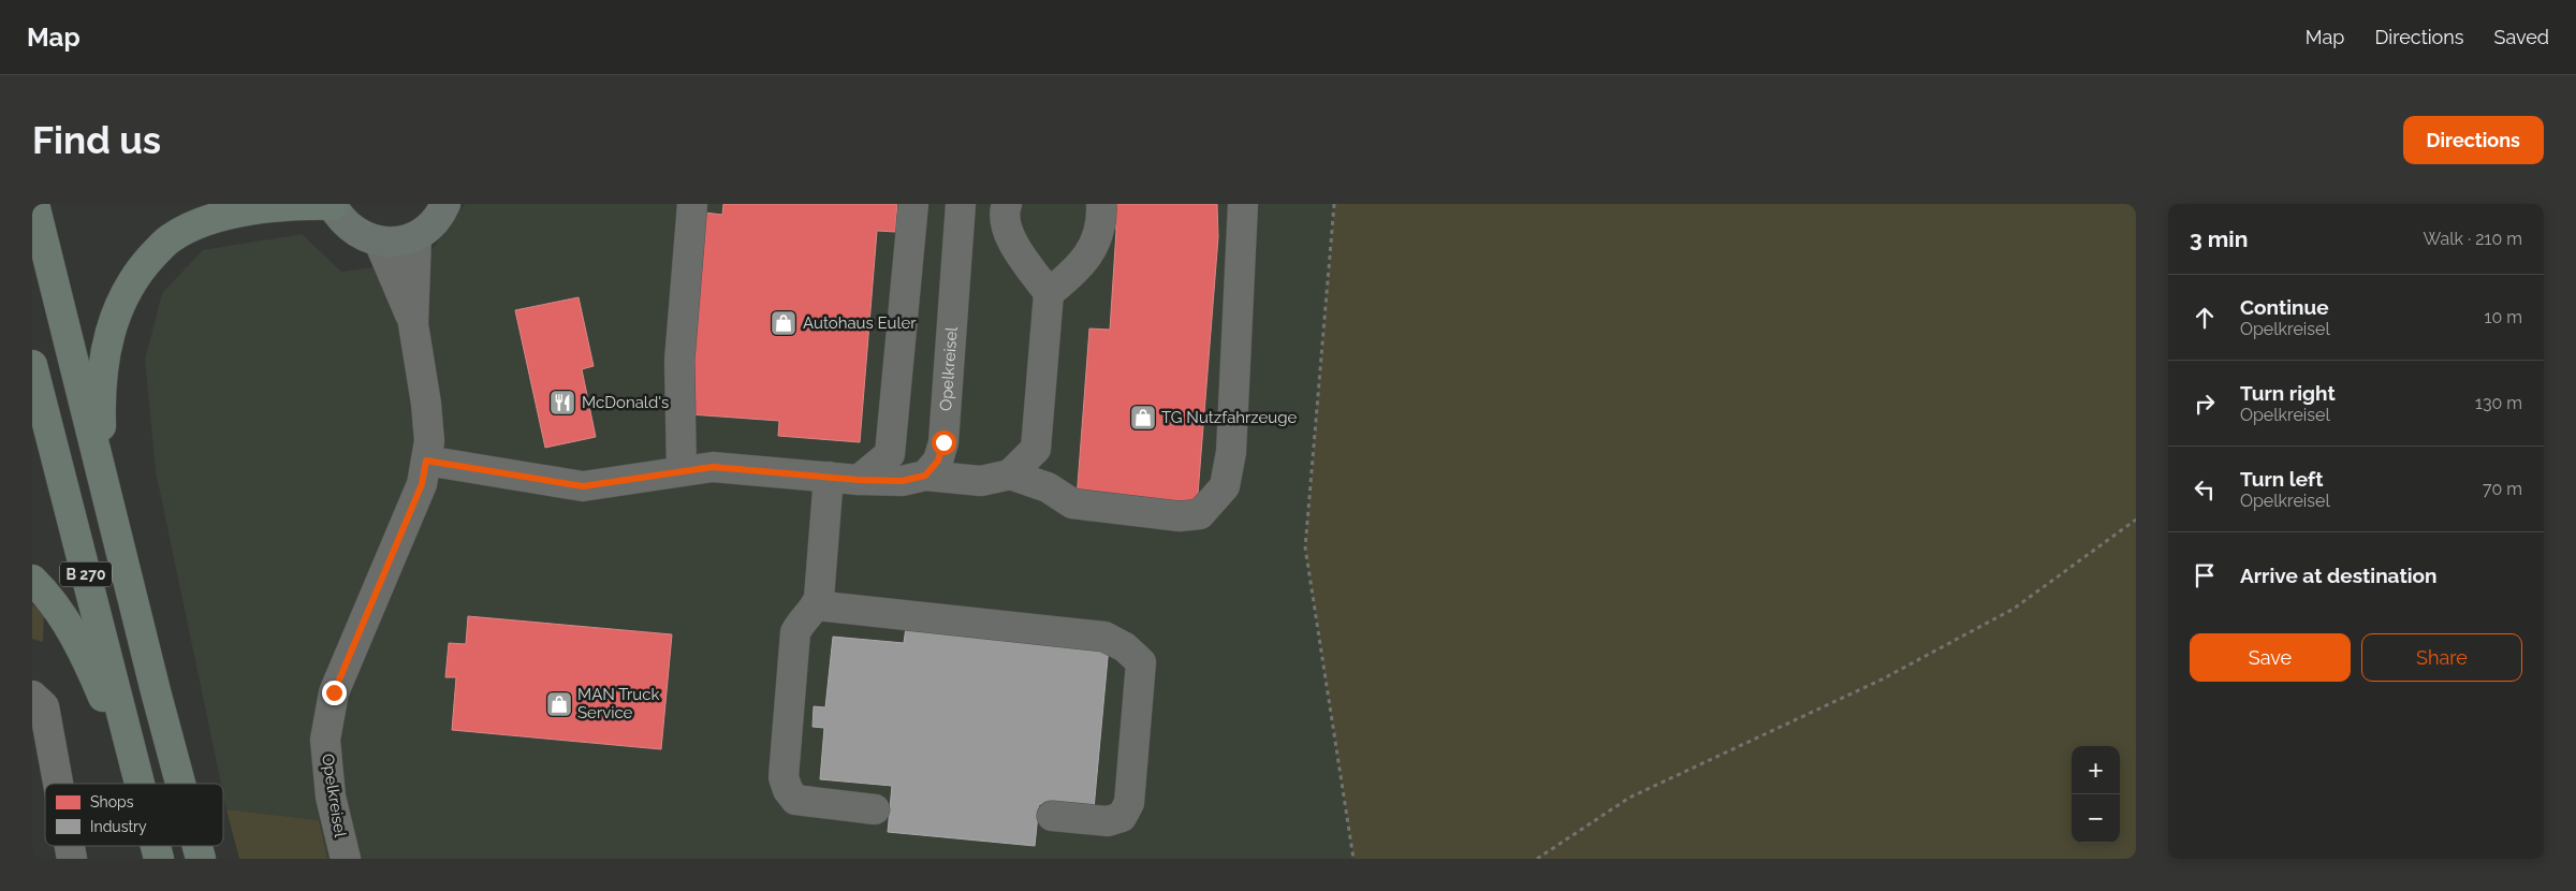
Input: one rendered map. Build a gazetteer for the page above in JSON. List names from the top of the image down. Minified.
{"streets":{"highway":["B 270"],"street":["Opelkreisel"]},"places":{"shop":["Autohaus Euler","TG Nutzfahrzeuge","MAN Truck Service"],"restaurant":["McDonald's"]},"legend":["Shops","Industry"],"page":{"header":"Map","nav":["Map","Directions","Saved"],"buttons":["Directions",["Save","Share"]],"title":"Find us","heading":["3 min","Walk · 210 m"],"list":[["Continue","Opelkreisel","10 m"],["Turn right","Opelkreisel","130 m"],["Turn left","Opelkreisel","70 m"],"Arrive at destination"],"map_buttons":["+","−"]}}
